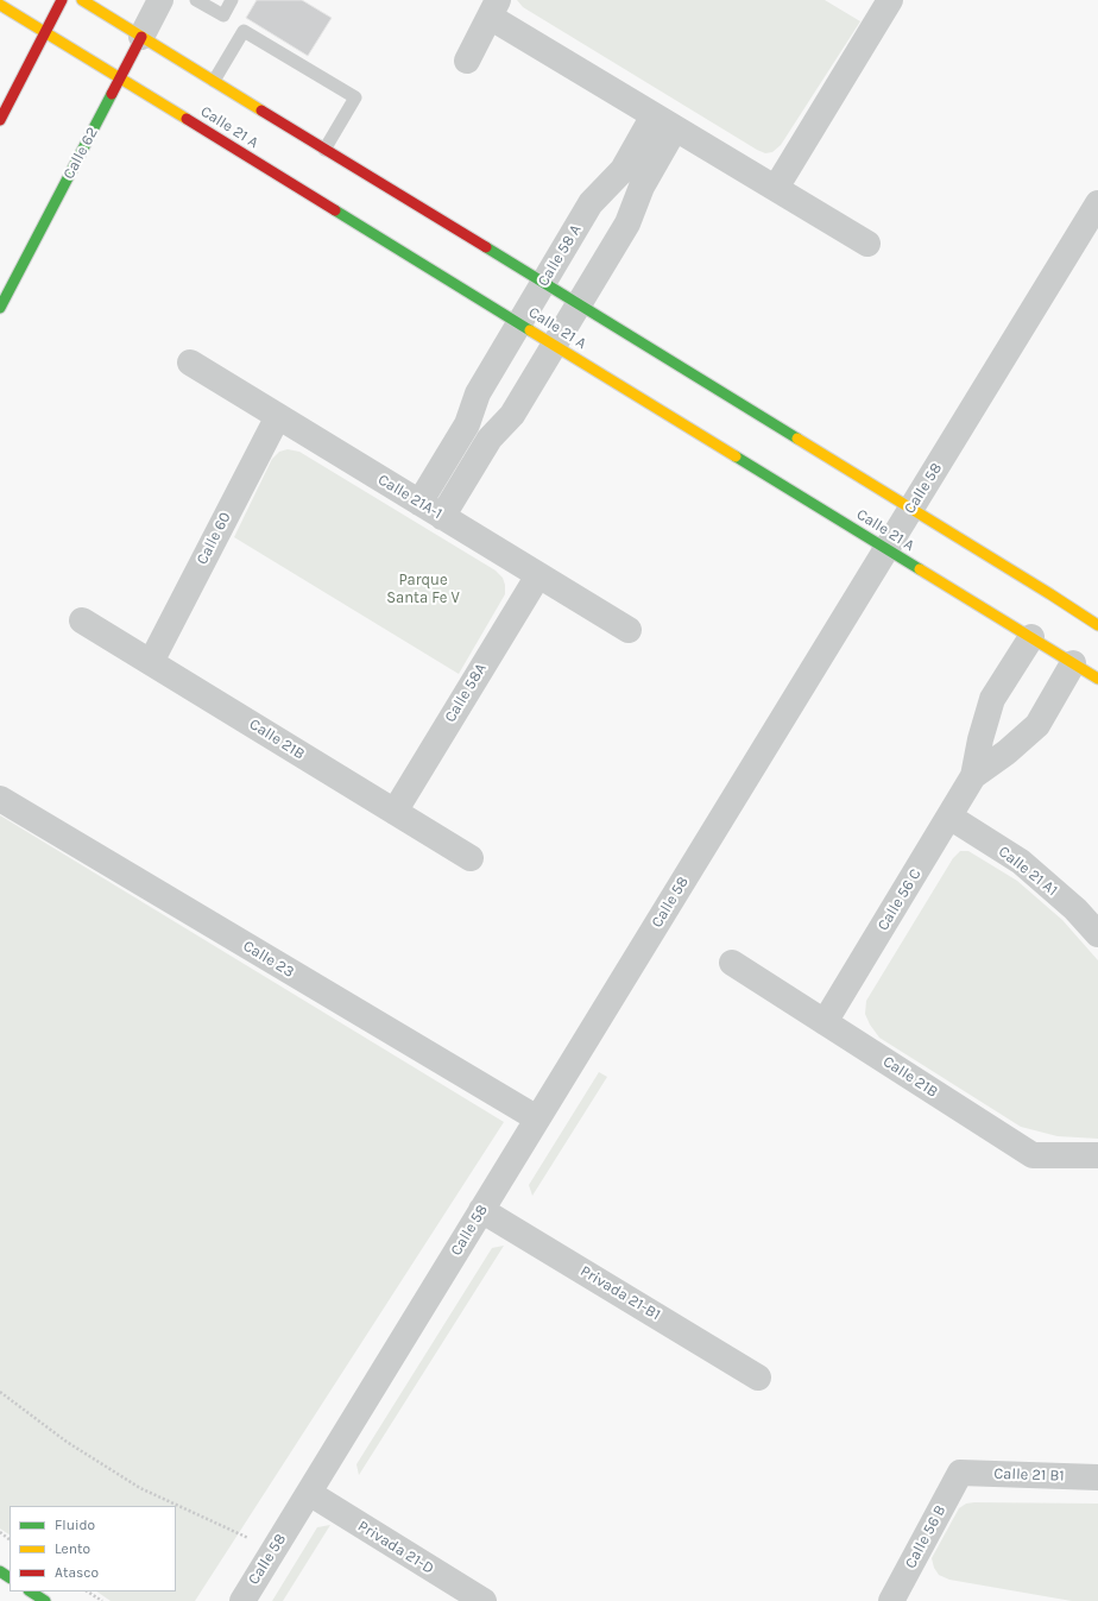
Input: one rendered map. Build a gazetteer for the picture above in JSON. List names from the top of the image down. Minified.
{"streets":{"main road":["Calle 21 A","Calle 62"],"street":["Calle 58 A","Calle 58","Calle 21A-1","Calle 60","Calle 58A","Calle 21B","Calle 21 A1","Calle 56 C","Calle 23","Privada 21-B1","Calle 21 B1","Calle 56 B","Privada 21-D"]},"crossings":[["Calle 21 A","Calle 62"],["Calle 21 A","Calle 58 A"],["Calle 21 A","Calle 58"],["Calle 21 A","Calle 56 C"],["Calle 58 A","Calle 21A-1"],["Calle 58","Calle 23"],["Calle 58","Privada 21-B1"],["Calle 58","Privada 21-D"],["Calle 21A-1","Calle 60"],["Calle 21A-1","Calle 58A"],["Calle 60","Calle 21B"],["Calle 58A","Calle 21B"],["Calle 21B","Calle 56 C"],["Calle 21 A1","Calle 56 C"],["Calle 21 B1","Calle 56 B"]],"parks":["Parque Santa Fe V"],"legend":["Fluido","Lento","Atasco"]}
